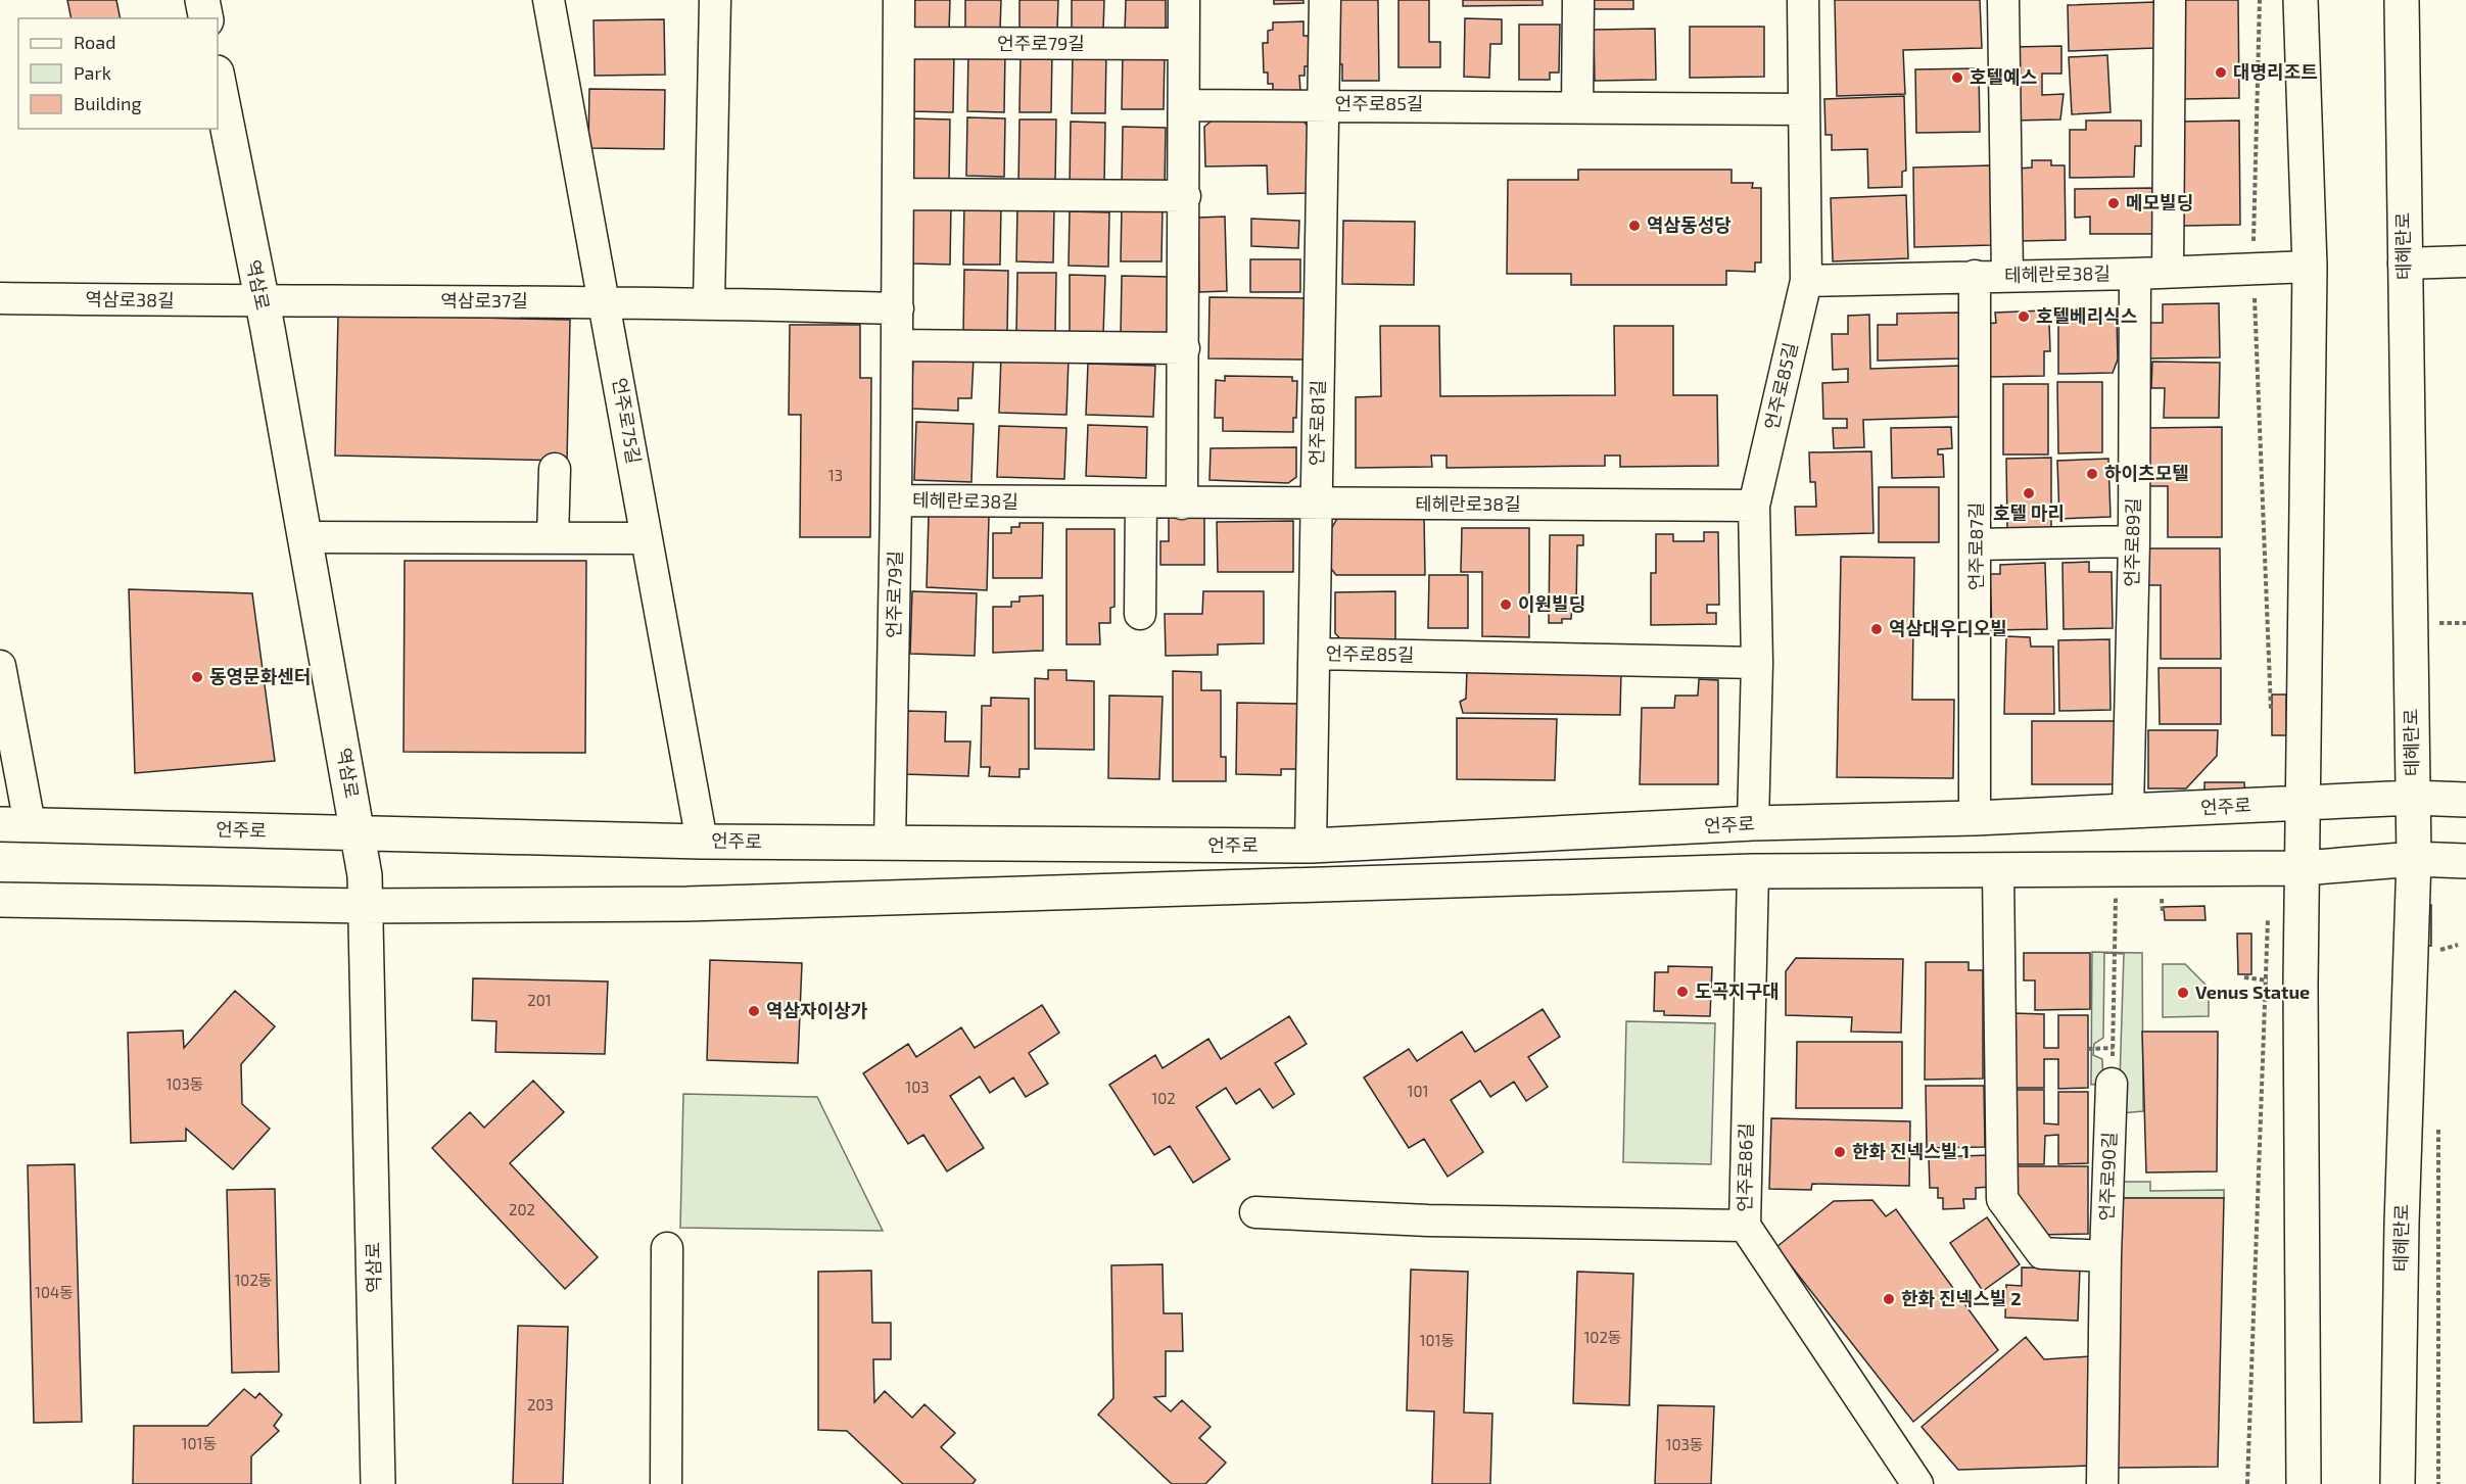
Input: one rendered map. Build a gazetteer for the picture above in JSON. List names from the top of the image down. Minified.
{"streets":{"main road":["테헤란로","역삼로","언주로"],"street":["언주로79길","언주로85길","테헤란로38길","역삼로38길","역삼로37길","언주로75길","언주로81길","언주로89길","언주로87길","언주로86길","언주로90길"]},"crossings":[["언주로79길","테헤란로38길"],["언주로79길","역삼로37길"],["언주로79길","언주로"],["언주로85길","테헤란로38길"],["언주로85길","언주로81길"],["언주로85길","언주로"],["테헤란로","언주로"],["테헤란로38길","언주로81길"],["테헤란로38길","언주로89길"],["테헤란로38길","언주로87길"],["역삼로","역삼로38길"],["역삼로","역삼로37길"],["역삼로","언주로"],["역삼로38길","역삼로37길"],["역삼로37길","언주로75길"],["언주로75길","언주로"],["언주로81길","언주로"],["언주로89길","언주로"],["언주로87길","언주로"]],"places":["대명리조트","호텔예스","메모빌딩","역삼동성당","호텔베리식스","하이츠모텔","호텔 마리","이원빌딩","역삼대우디오빌","동영문화센터","도곡지구대","Venus Statue","역삼자이상가","한화 진넥스빌 1","한화 진넥스빌 2"],"house_numbers":["13","201","103동","103","101","102","202","102동","104동","102동","101동","203","101동","103동"],"legend":["Road","Park","Building"]}
